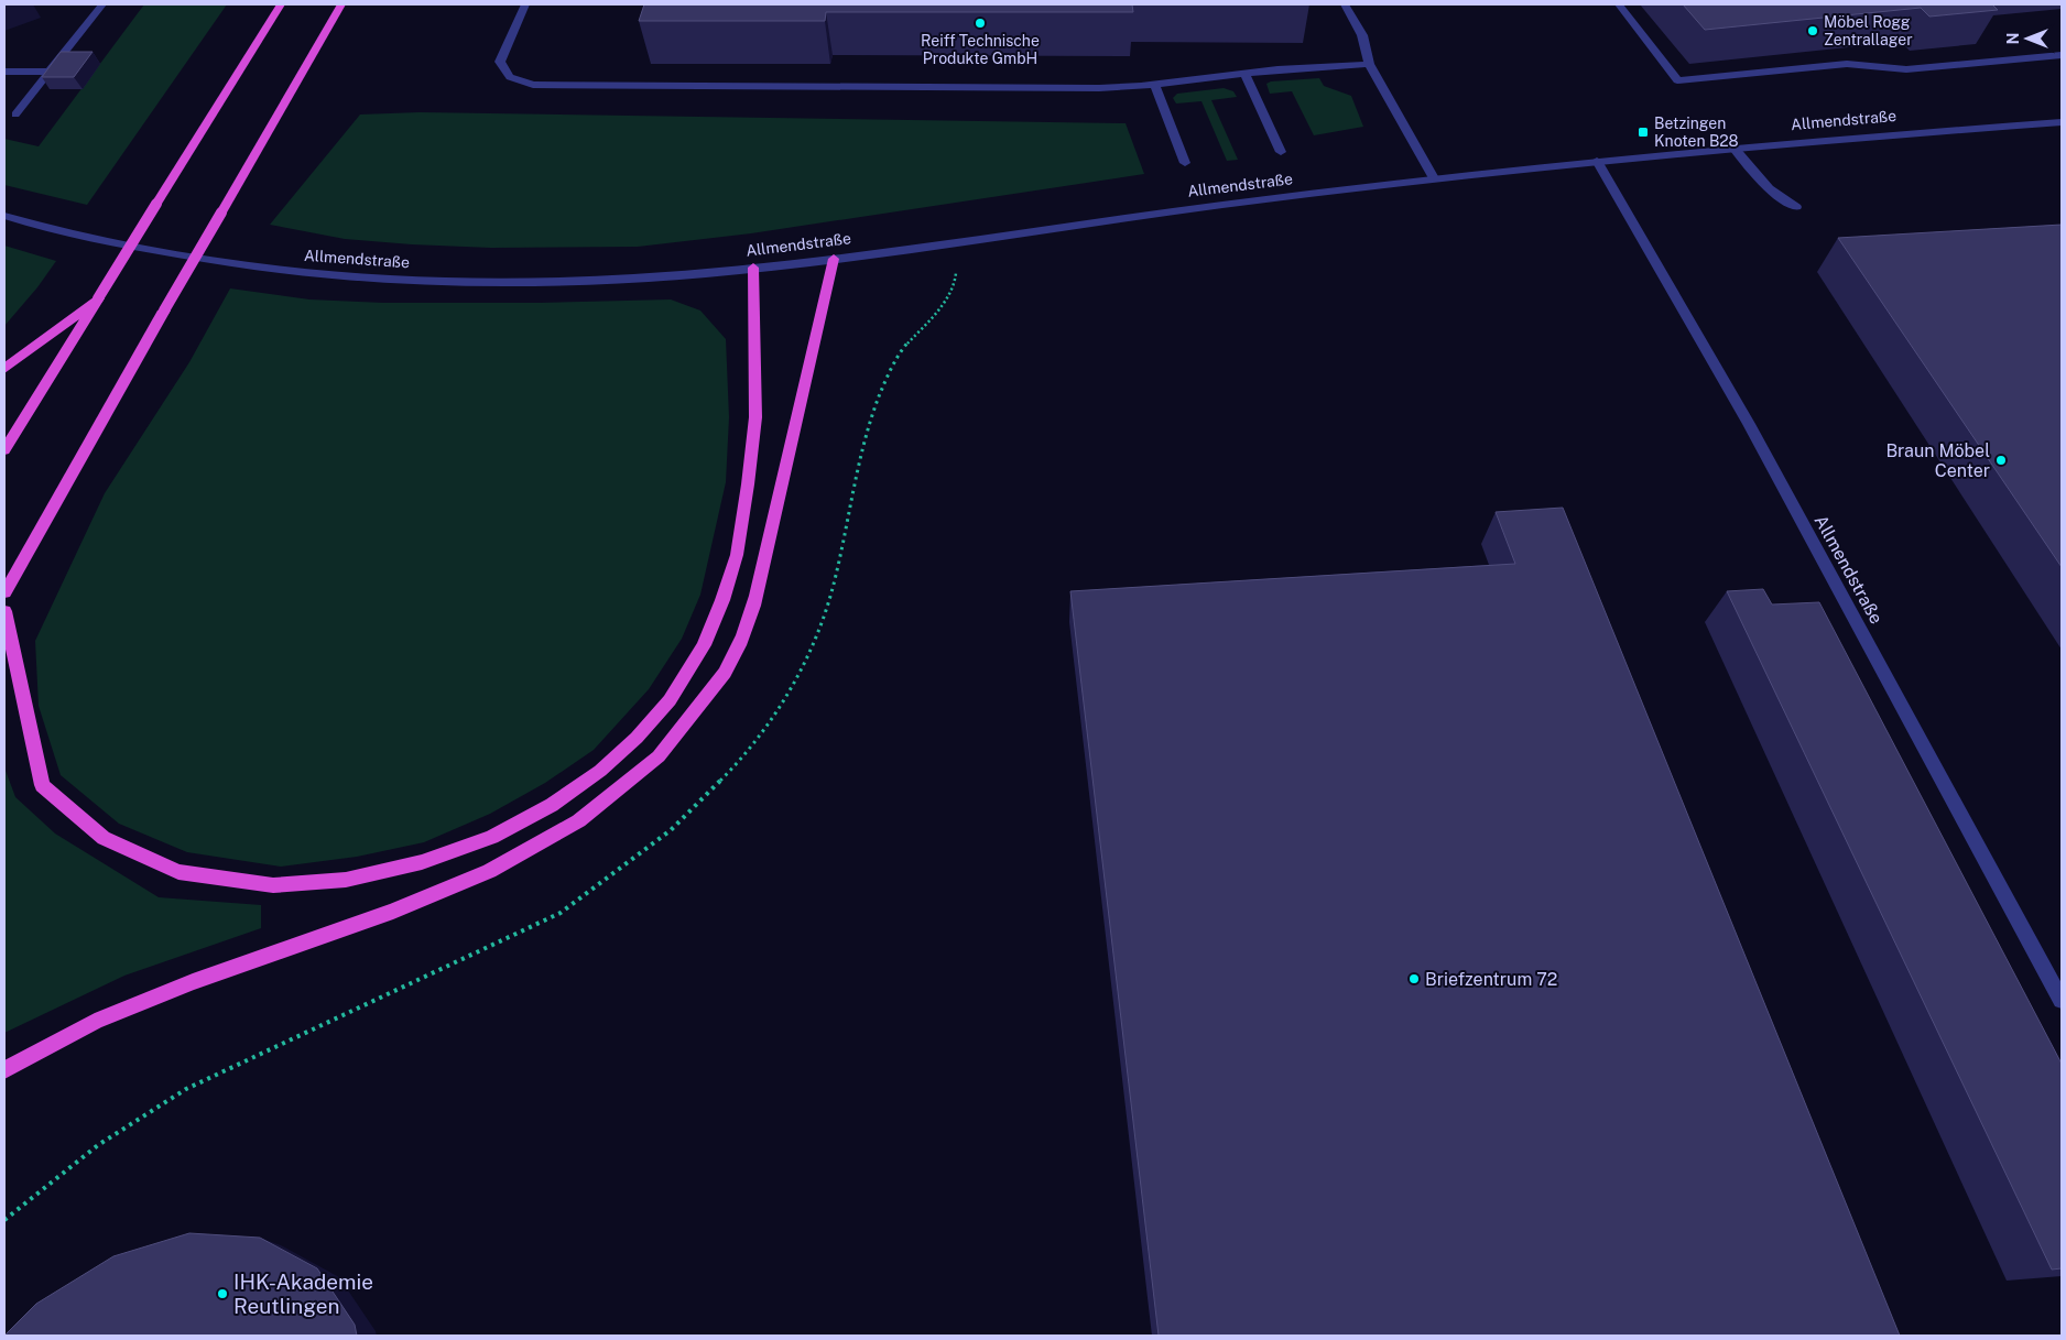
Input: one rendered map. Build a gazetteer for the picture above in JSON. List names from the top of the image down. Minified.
{"streets":{"street":["Allmendstraße"]},"places":{"other":["Reiff Technische Produkte GmbH","Möbel Rogg Zentrallager","Braun Möbel Center","Briefzentrum 72","IHK-Akademie Reutlingen"],"transit":["Betzingen Knoten B28"]},"north":"left"}
